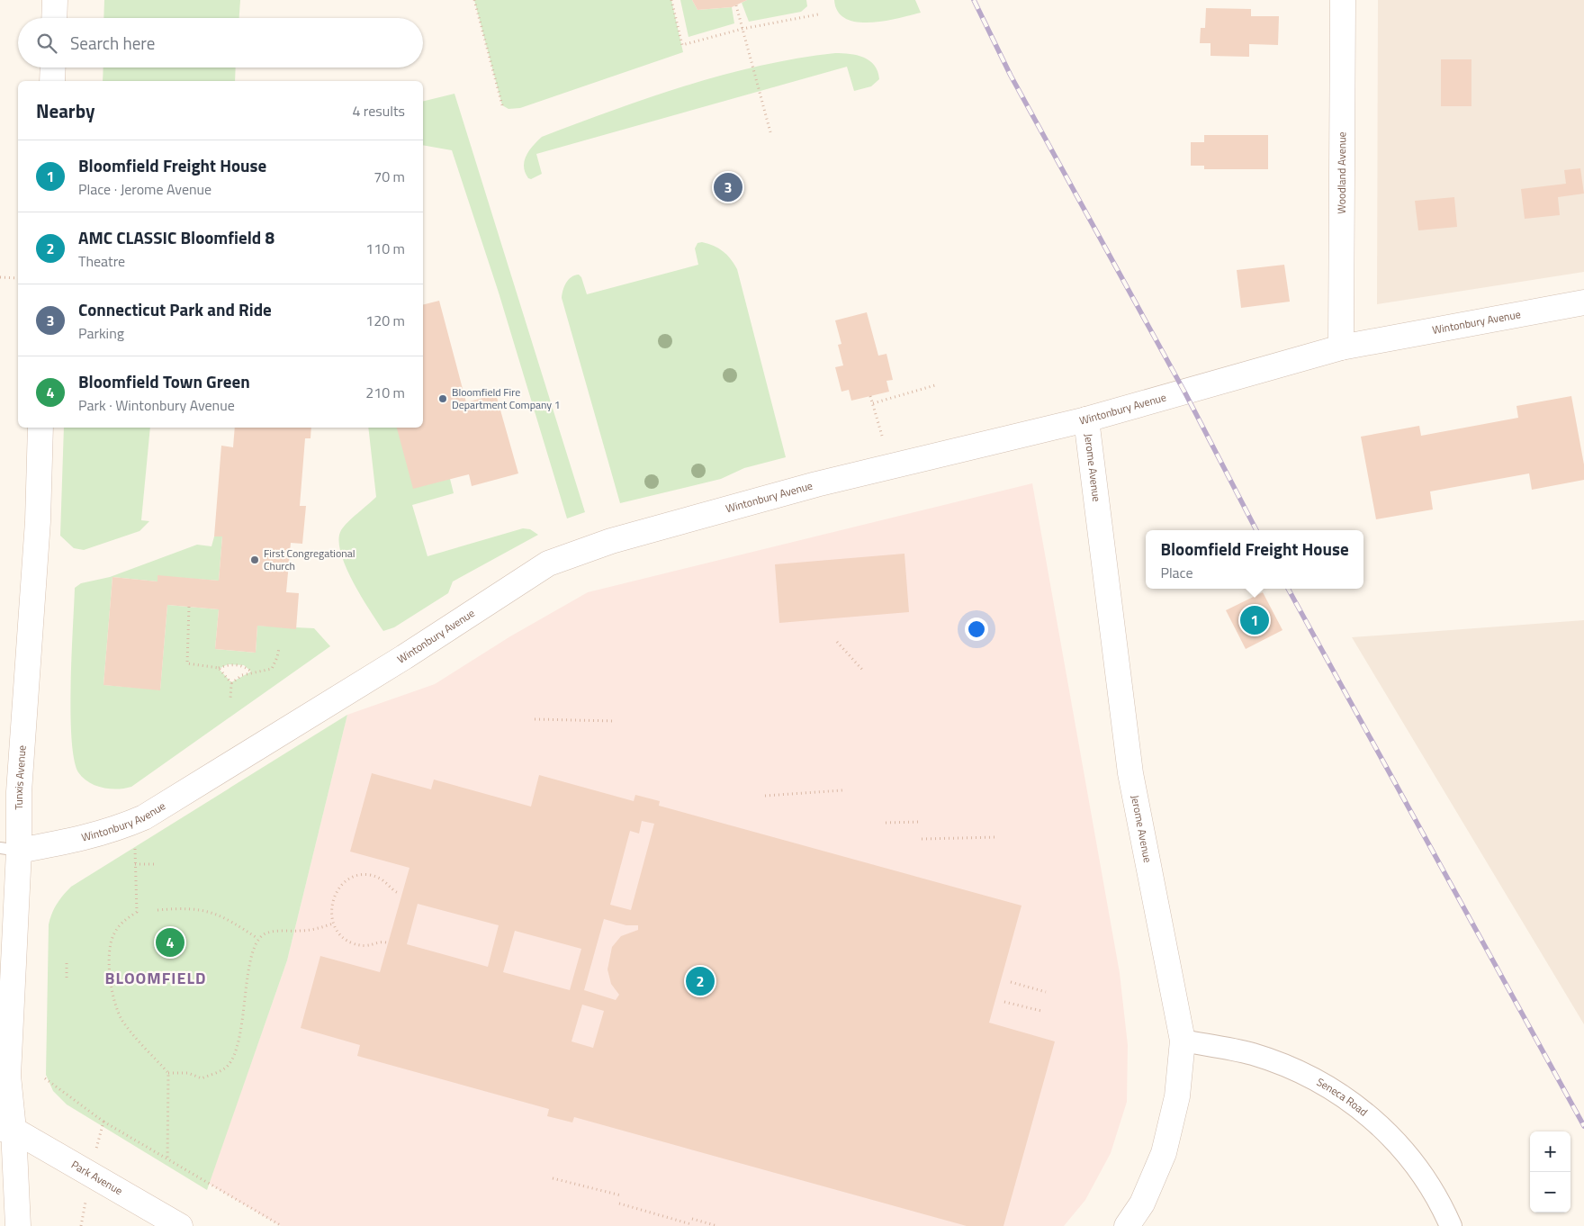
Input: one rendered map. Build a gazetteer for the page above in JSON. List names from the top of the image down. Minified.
{"streets":{"street":["Woodland Avenue","Wintonbury Avenue","Jerome Avenue","Tunxis Avenue","Seneca Road","Park Avenue"]},"crossings":[["Woodland Avenue","Wintonbury Avenue"],["Wintonbury Avenue","Jerome Avenue"],["Wintonbury Avenue","Tunxis Avenue"],["Jerome Avenue","Seneca Road"],["Tunxis Avenue","Park Avenue"]],"districts":["BLOOMFIELD"],"places":["Bloomfield Fire Department Company 1","First Congregational Church"],"page":{"search":"Search here","heading":["Nearby","4 results"],"list":[{"mark":"1","name":"Bloomfield Freight House","note":"Place · Jerome Avenue","value":"70 m"},{"mark":"2","name":"AMC CLASSIC Bloomfield 8","note":"Theatre","value":"110 m"},{"mark":"3","name":"Connecticut Park and Ride","note":"Parking","value":"120 m"},{"mark":"4","name":"Bloomfield Town Green","note":"Park · Wintonbury Avenue","value":"210 m"}],"pins":["3","1","4","2"],"popup":["Bloomfield Freight House","Place"],"map_buttons":["+","−"]}}
